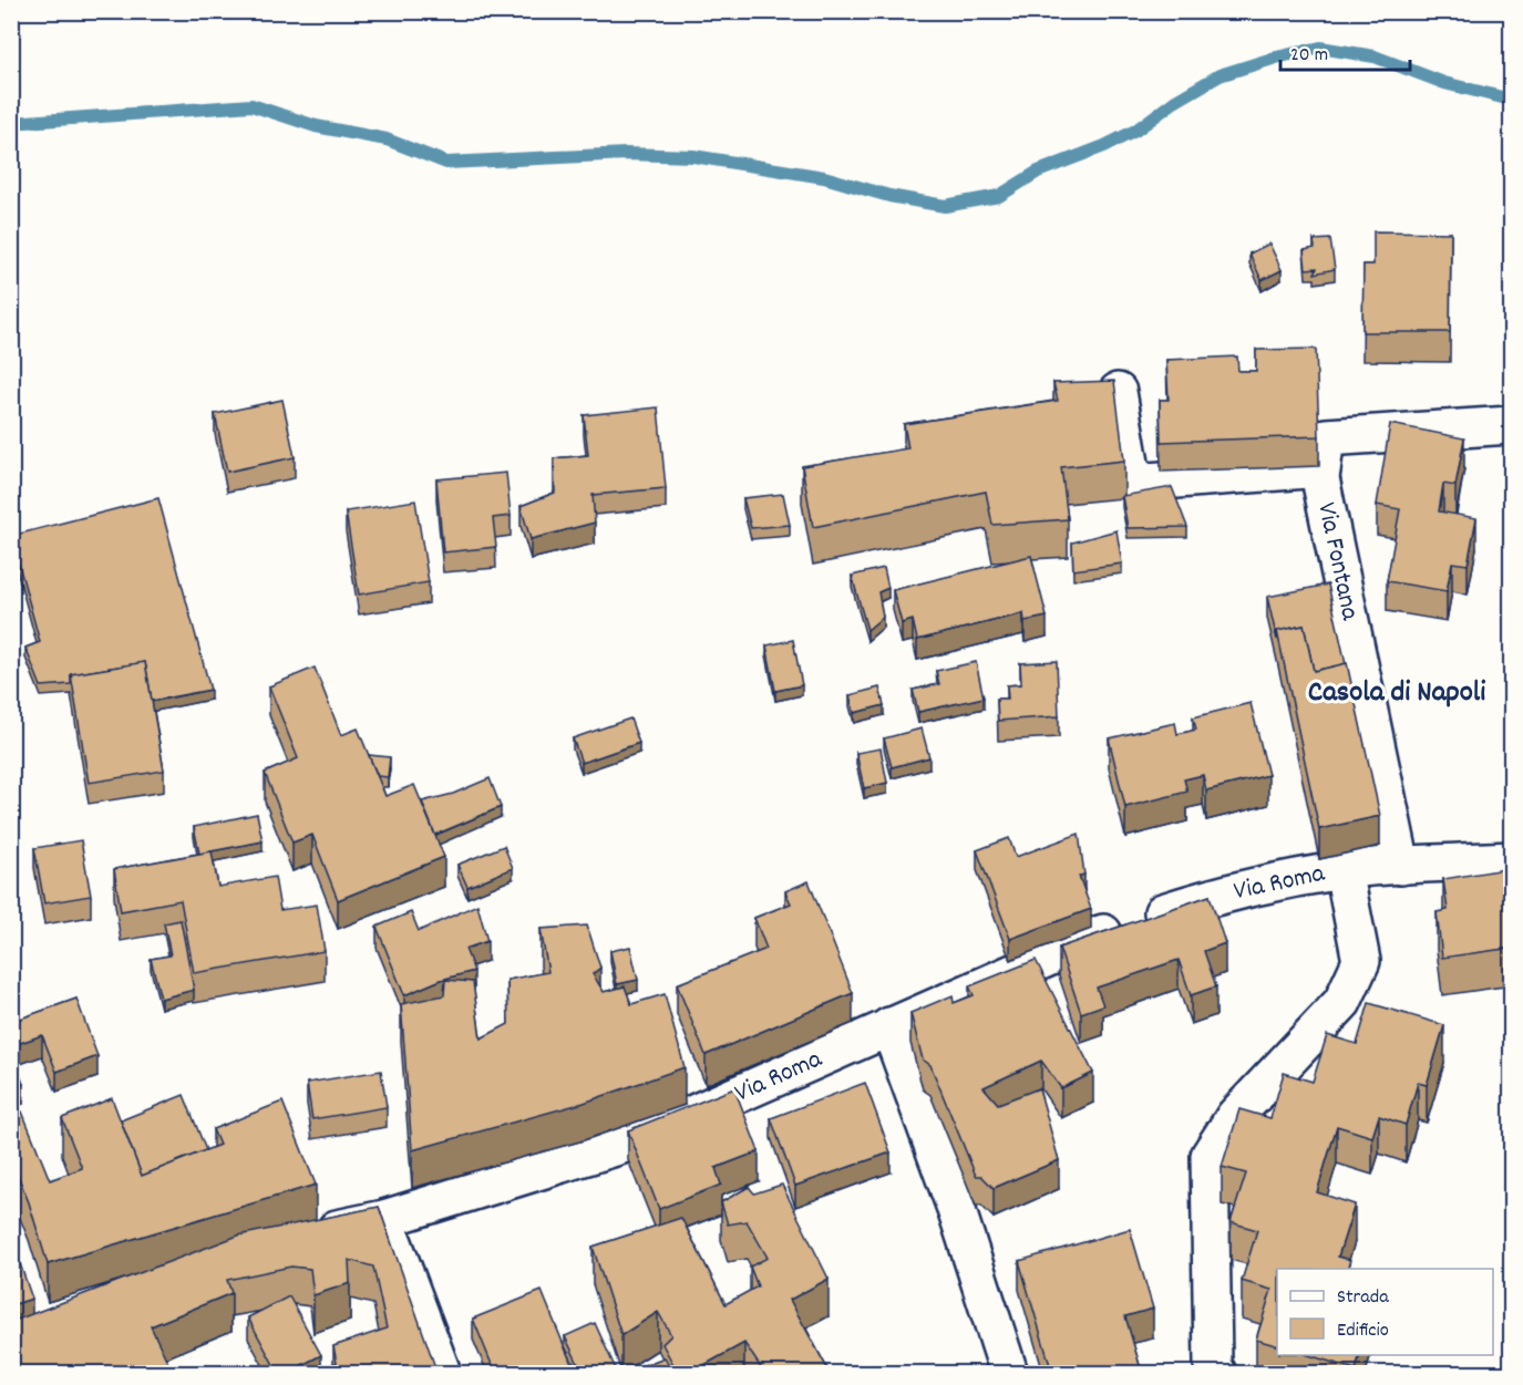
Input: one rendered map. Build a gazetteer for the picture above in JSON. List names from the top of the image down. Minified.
{"streets":{"street":["Via Fontana","Via Roma"]},"crossings":[["Via Fontana","Via Roma"]],"districts":["Casola di Napoli"],"legend":["Strada","Edificio"],"scale_bar":"20 m"}
